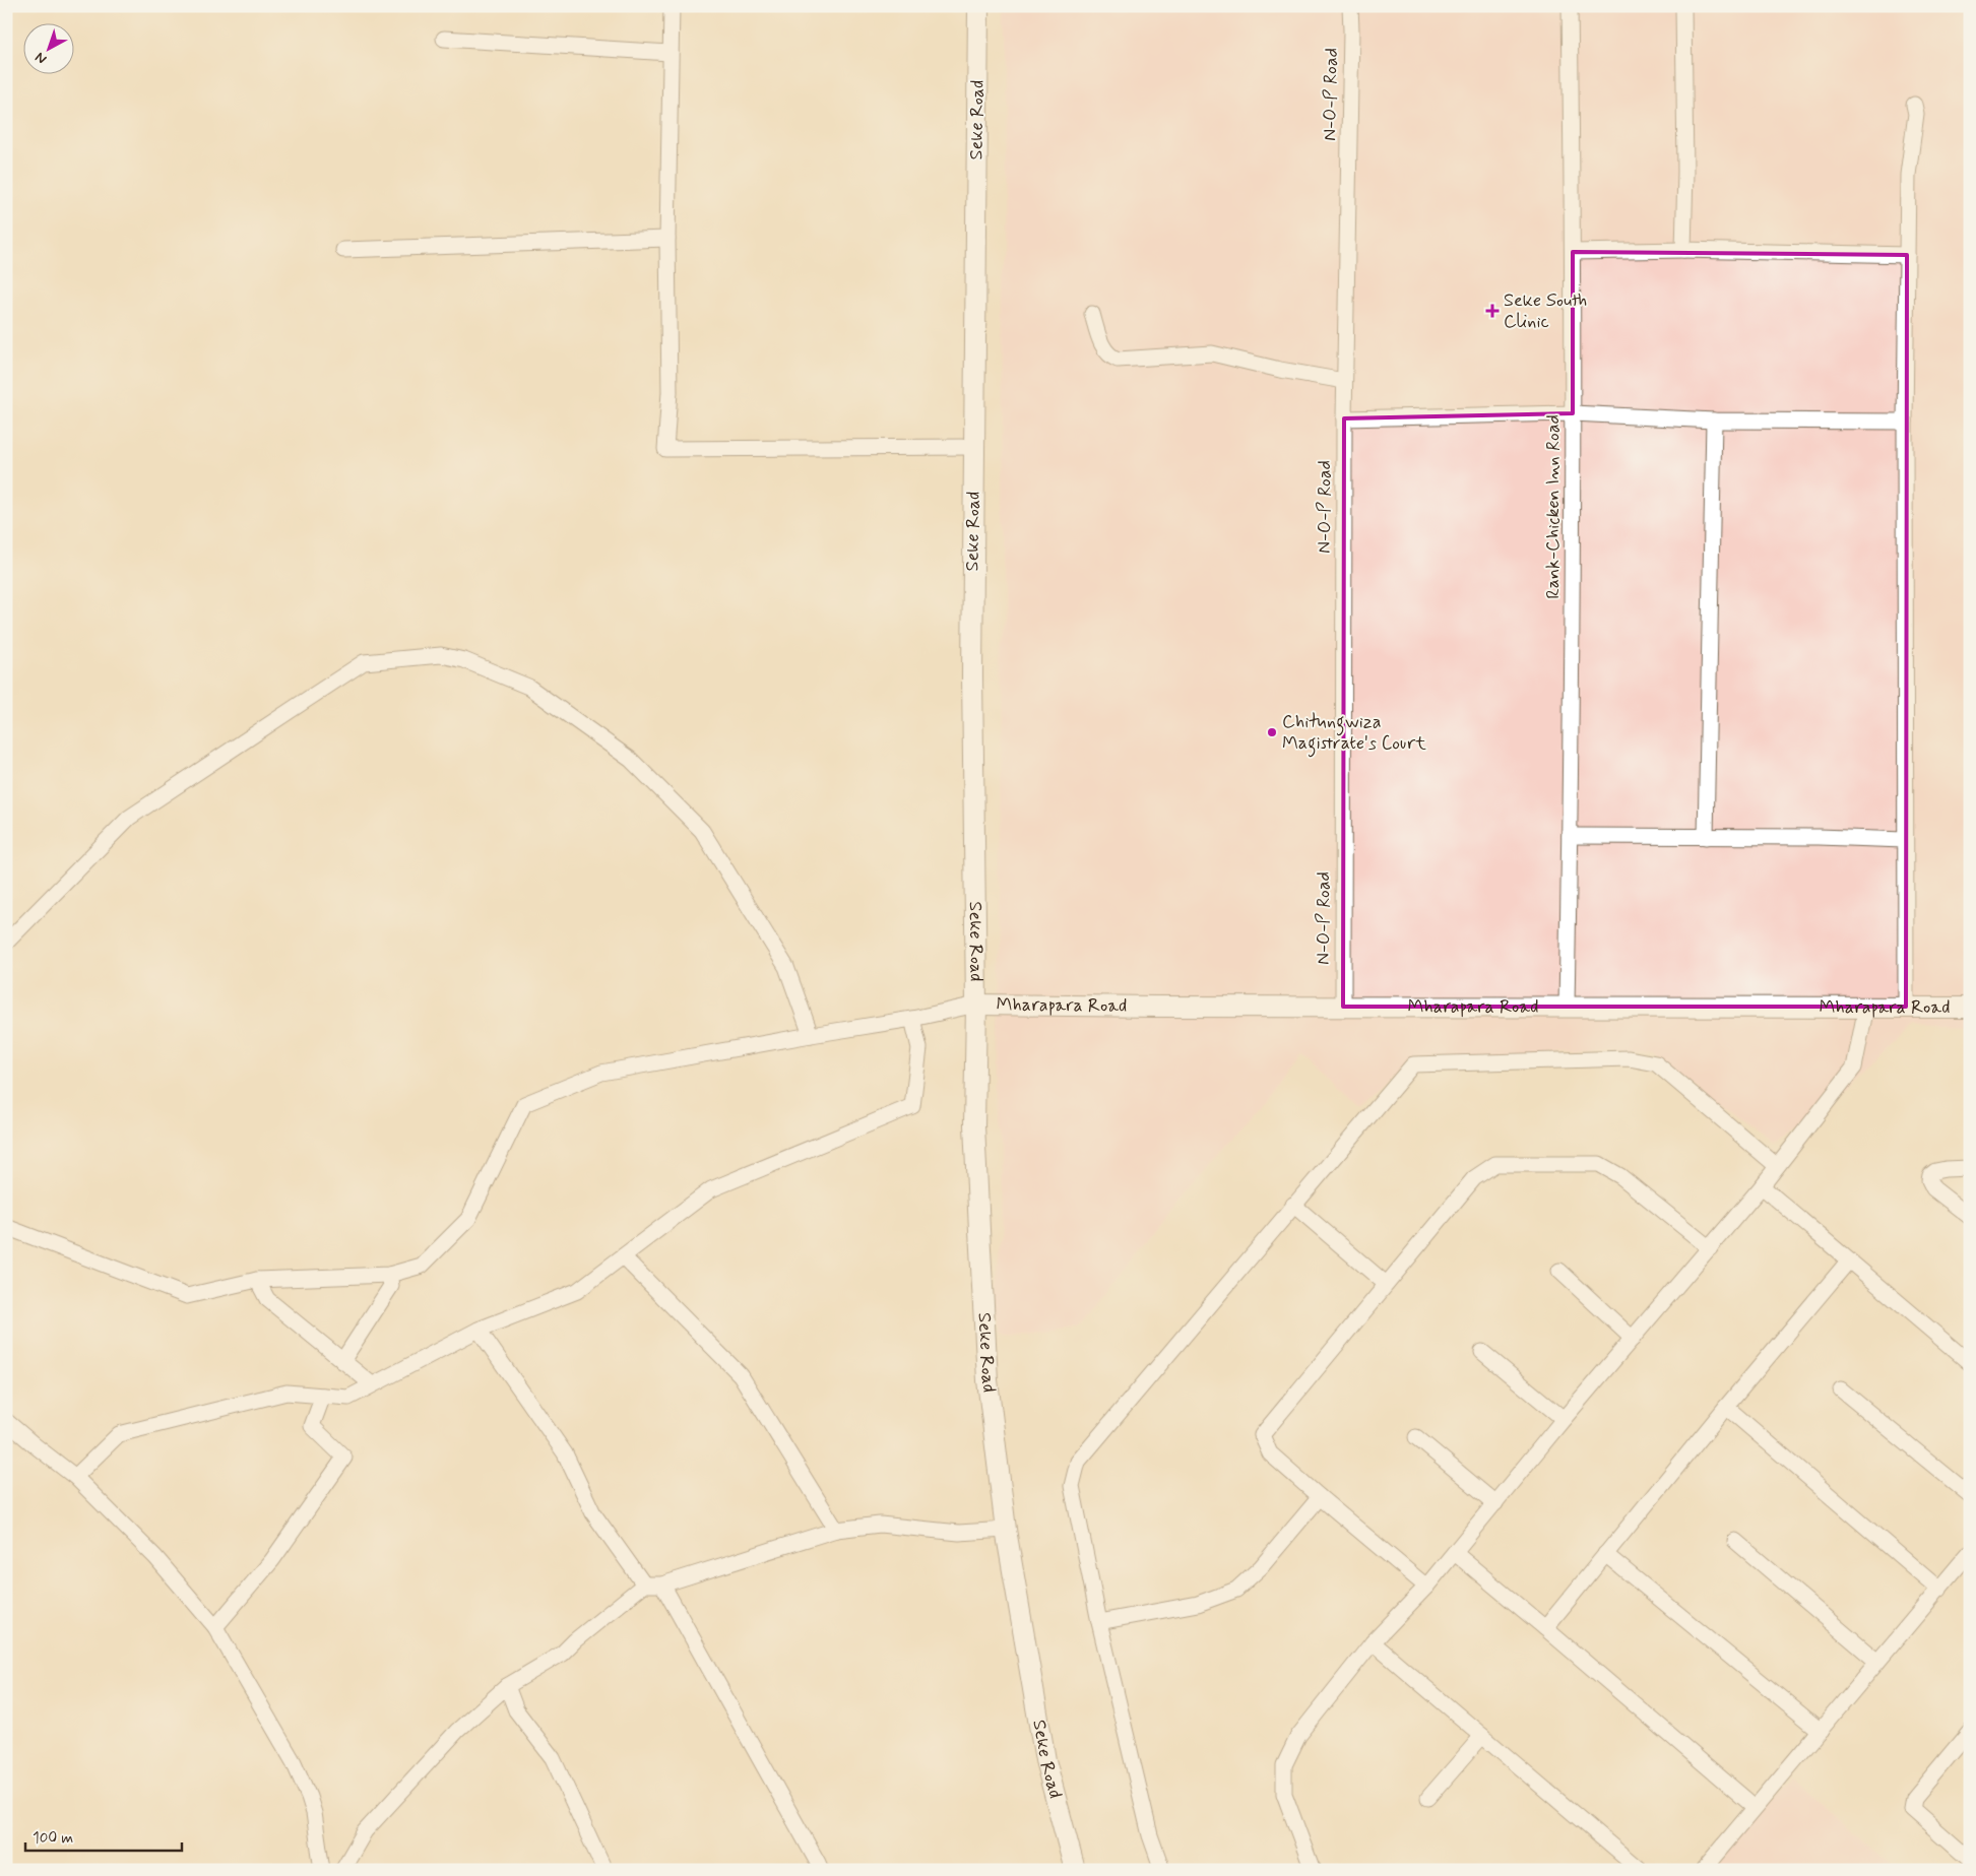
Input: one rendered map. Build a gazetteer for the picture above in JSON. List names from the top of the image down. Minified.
{"streets":{"main road":["Seke Road","Mharapara Road"],"street":["N-O-P Road","Rank-Chicken Inn Road"]},"crossings":[["N-O-P Road","Mharapara Road"],["Seke Road","Mharapara Road"],["Rank-Chicken Inn Road","Mharapara Road"]],"places":{"health":["Seke South Clinic"],"other":["Chitungwiza Magistrate's Court"]},"scale_bar":"100 m","north":"bottom left"}
